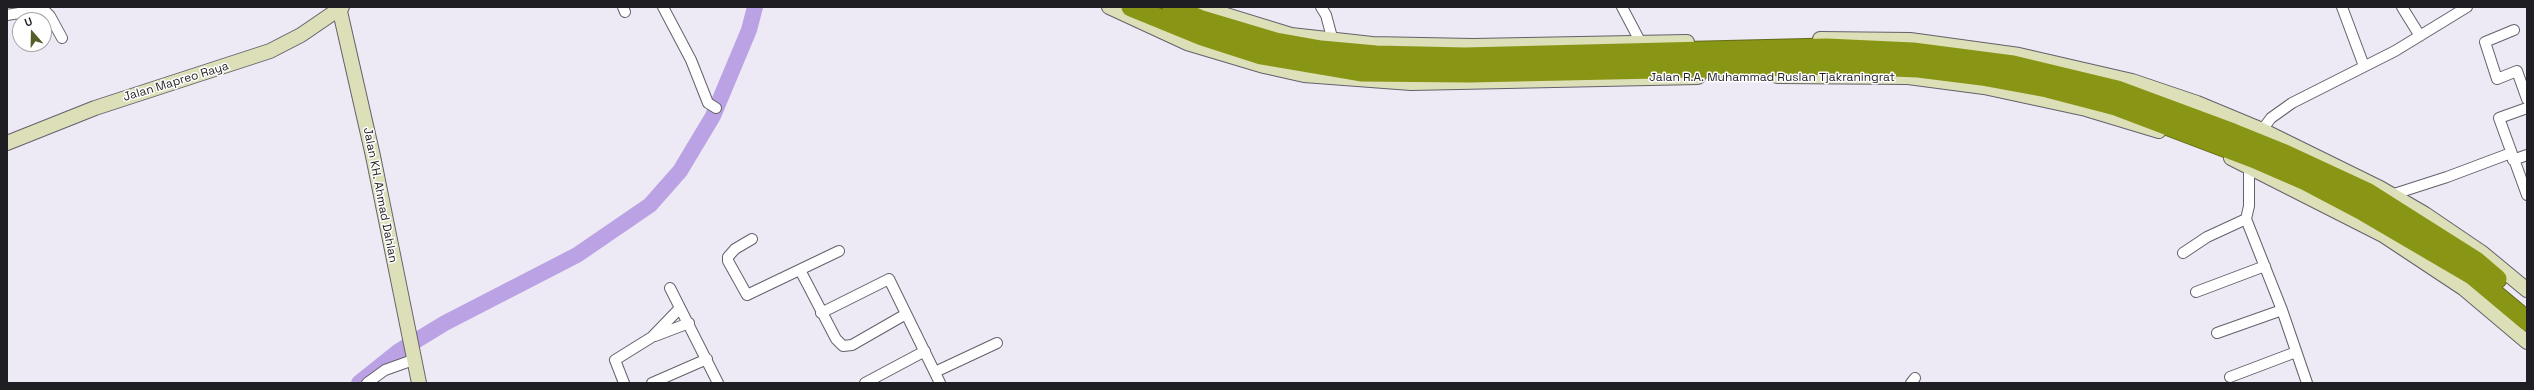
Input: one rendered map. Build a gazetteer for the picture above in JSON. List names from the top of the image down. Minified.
{"streets":{"highway":["Jalan R.A. Muhammad Ruslan Tjakraningrat"],"street":["Jalan Mapreo Raya","Jalan KH. Ahmad Dahlan"]},"crossings":[["Jalan Mapreo Raya","Jalan KH. Ahmad Dahlan"]],"north":"top"}
